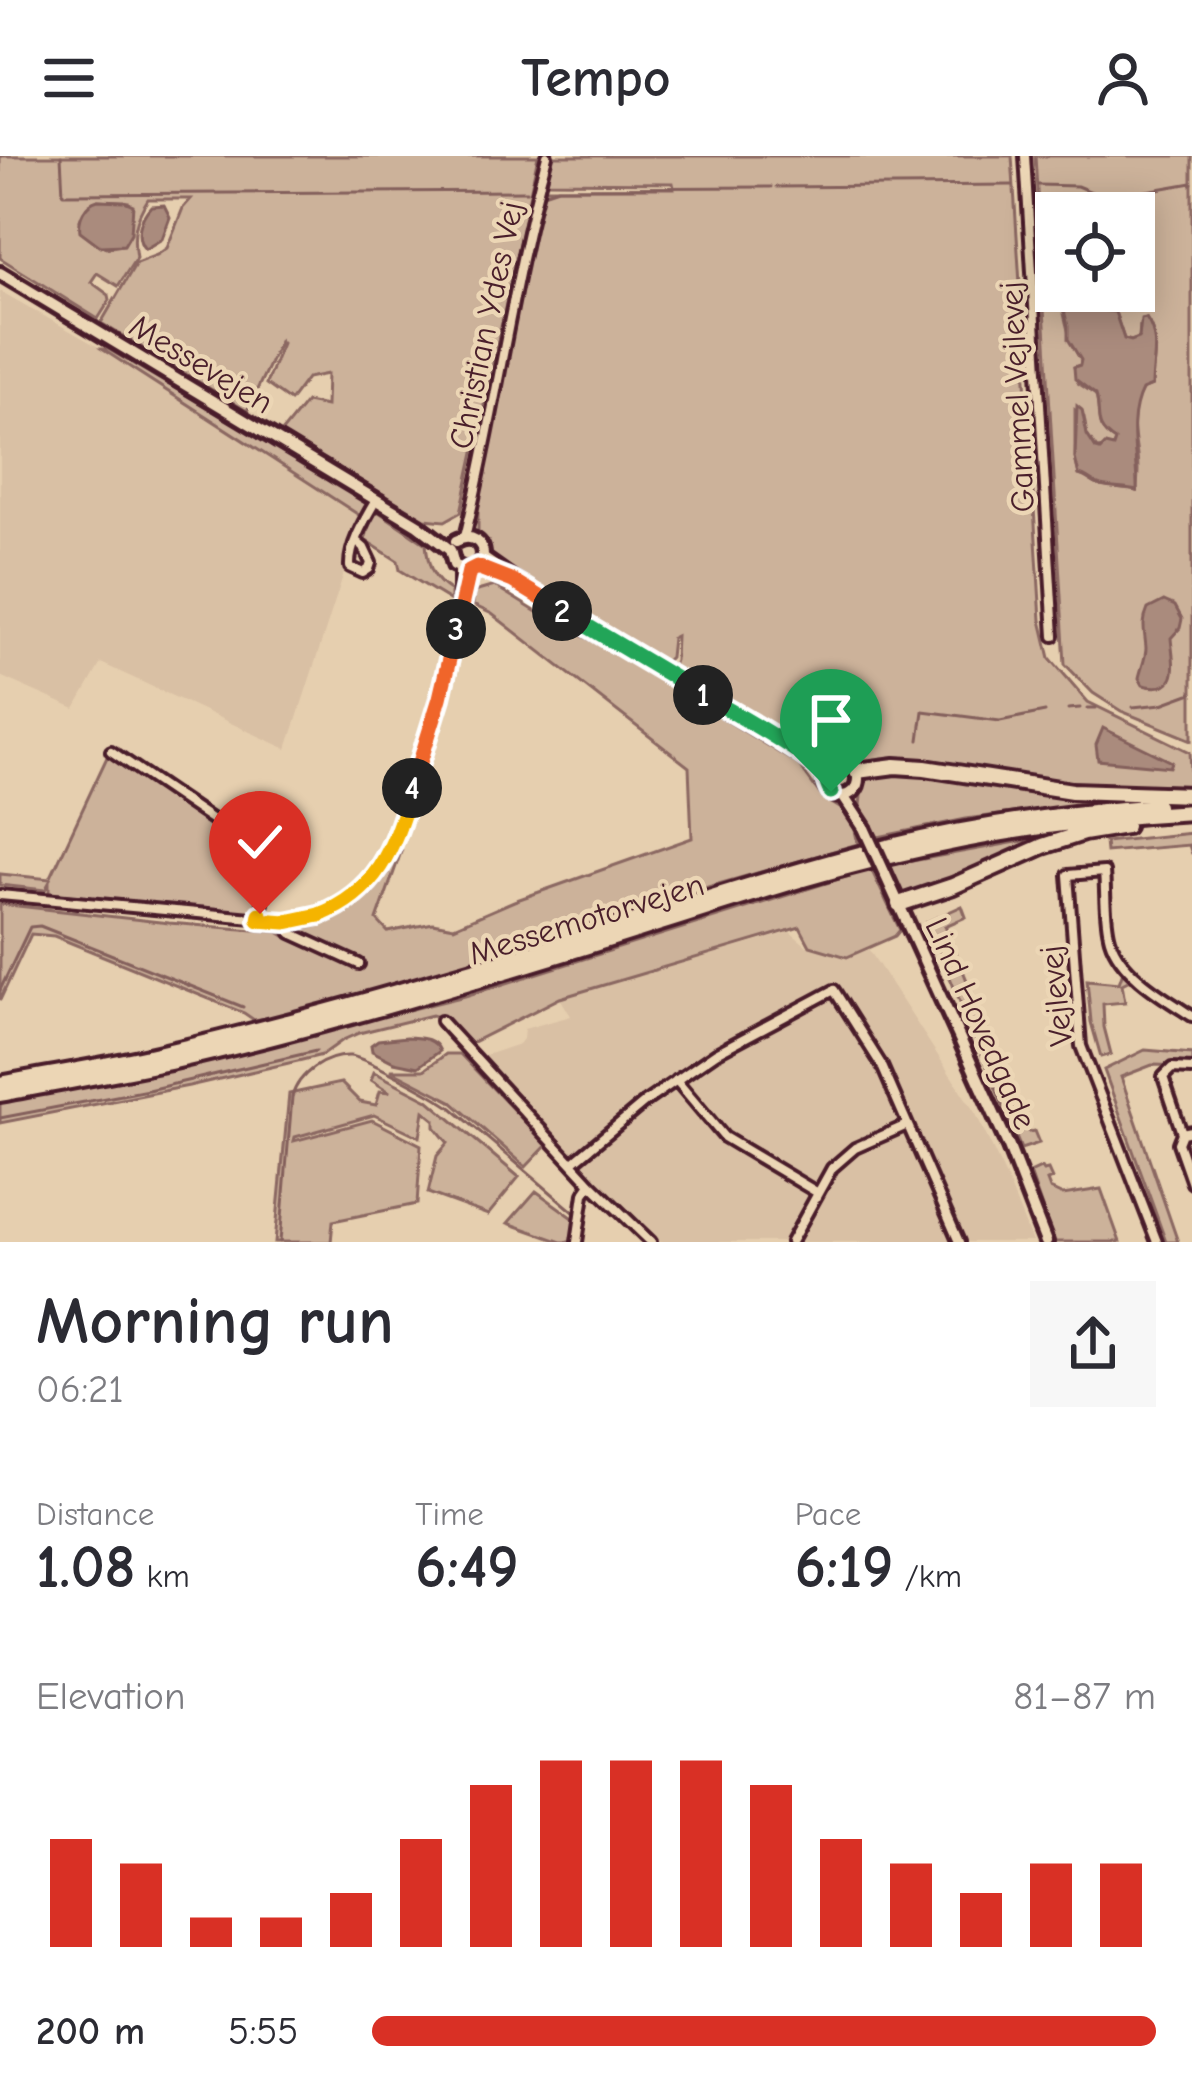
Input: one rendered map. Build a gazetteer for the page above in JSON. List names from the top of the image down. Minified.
{"streets":{"highway":["Messemotorvejen"],"main road":["Messevejen","Lind Hovedgade"],"street":["Christian Ydes Vej","Gammel Vejlevej","Vejlevej"]},"crossings":[["Christian Ydes Vej","Messevejen"]],"page":{"header":"Tempo","pins":["2","3","1","4"],"heading":["Morning run","06:21"],"stats":[["Distance","1.08 km"],["Time","6:49"],["Pace","6:19 /km"]],"chart":["Elevation","81–87 m"],"list":[{"name":"200 m","note":"5:55"}]}}
